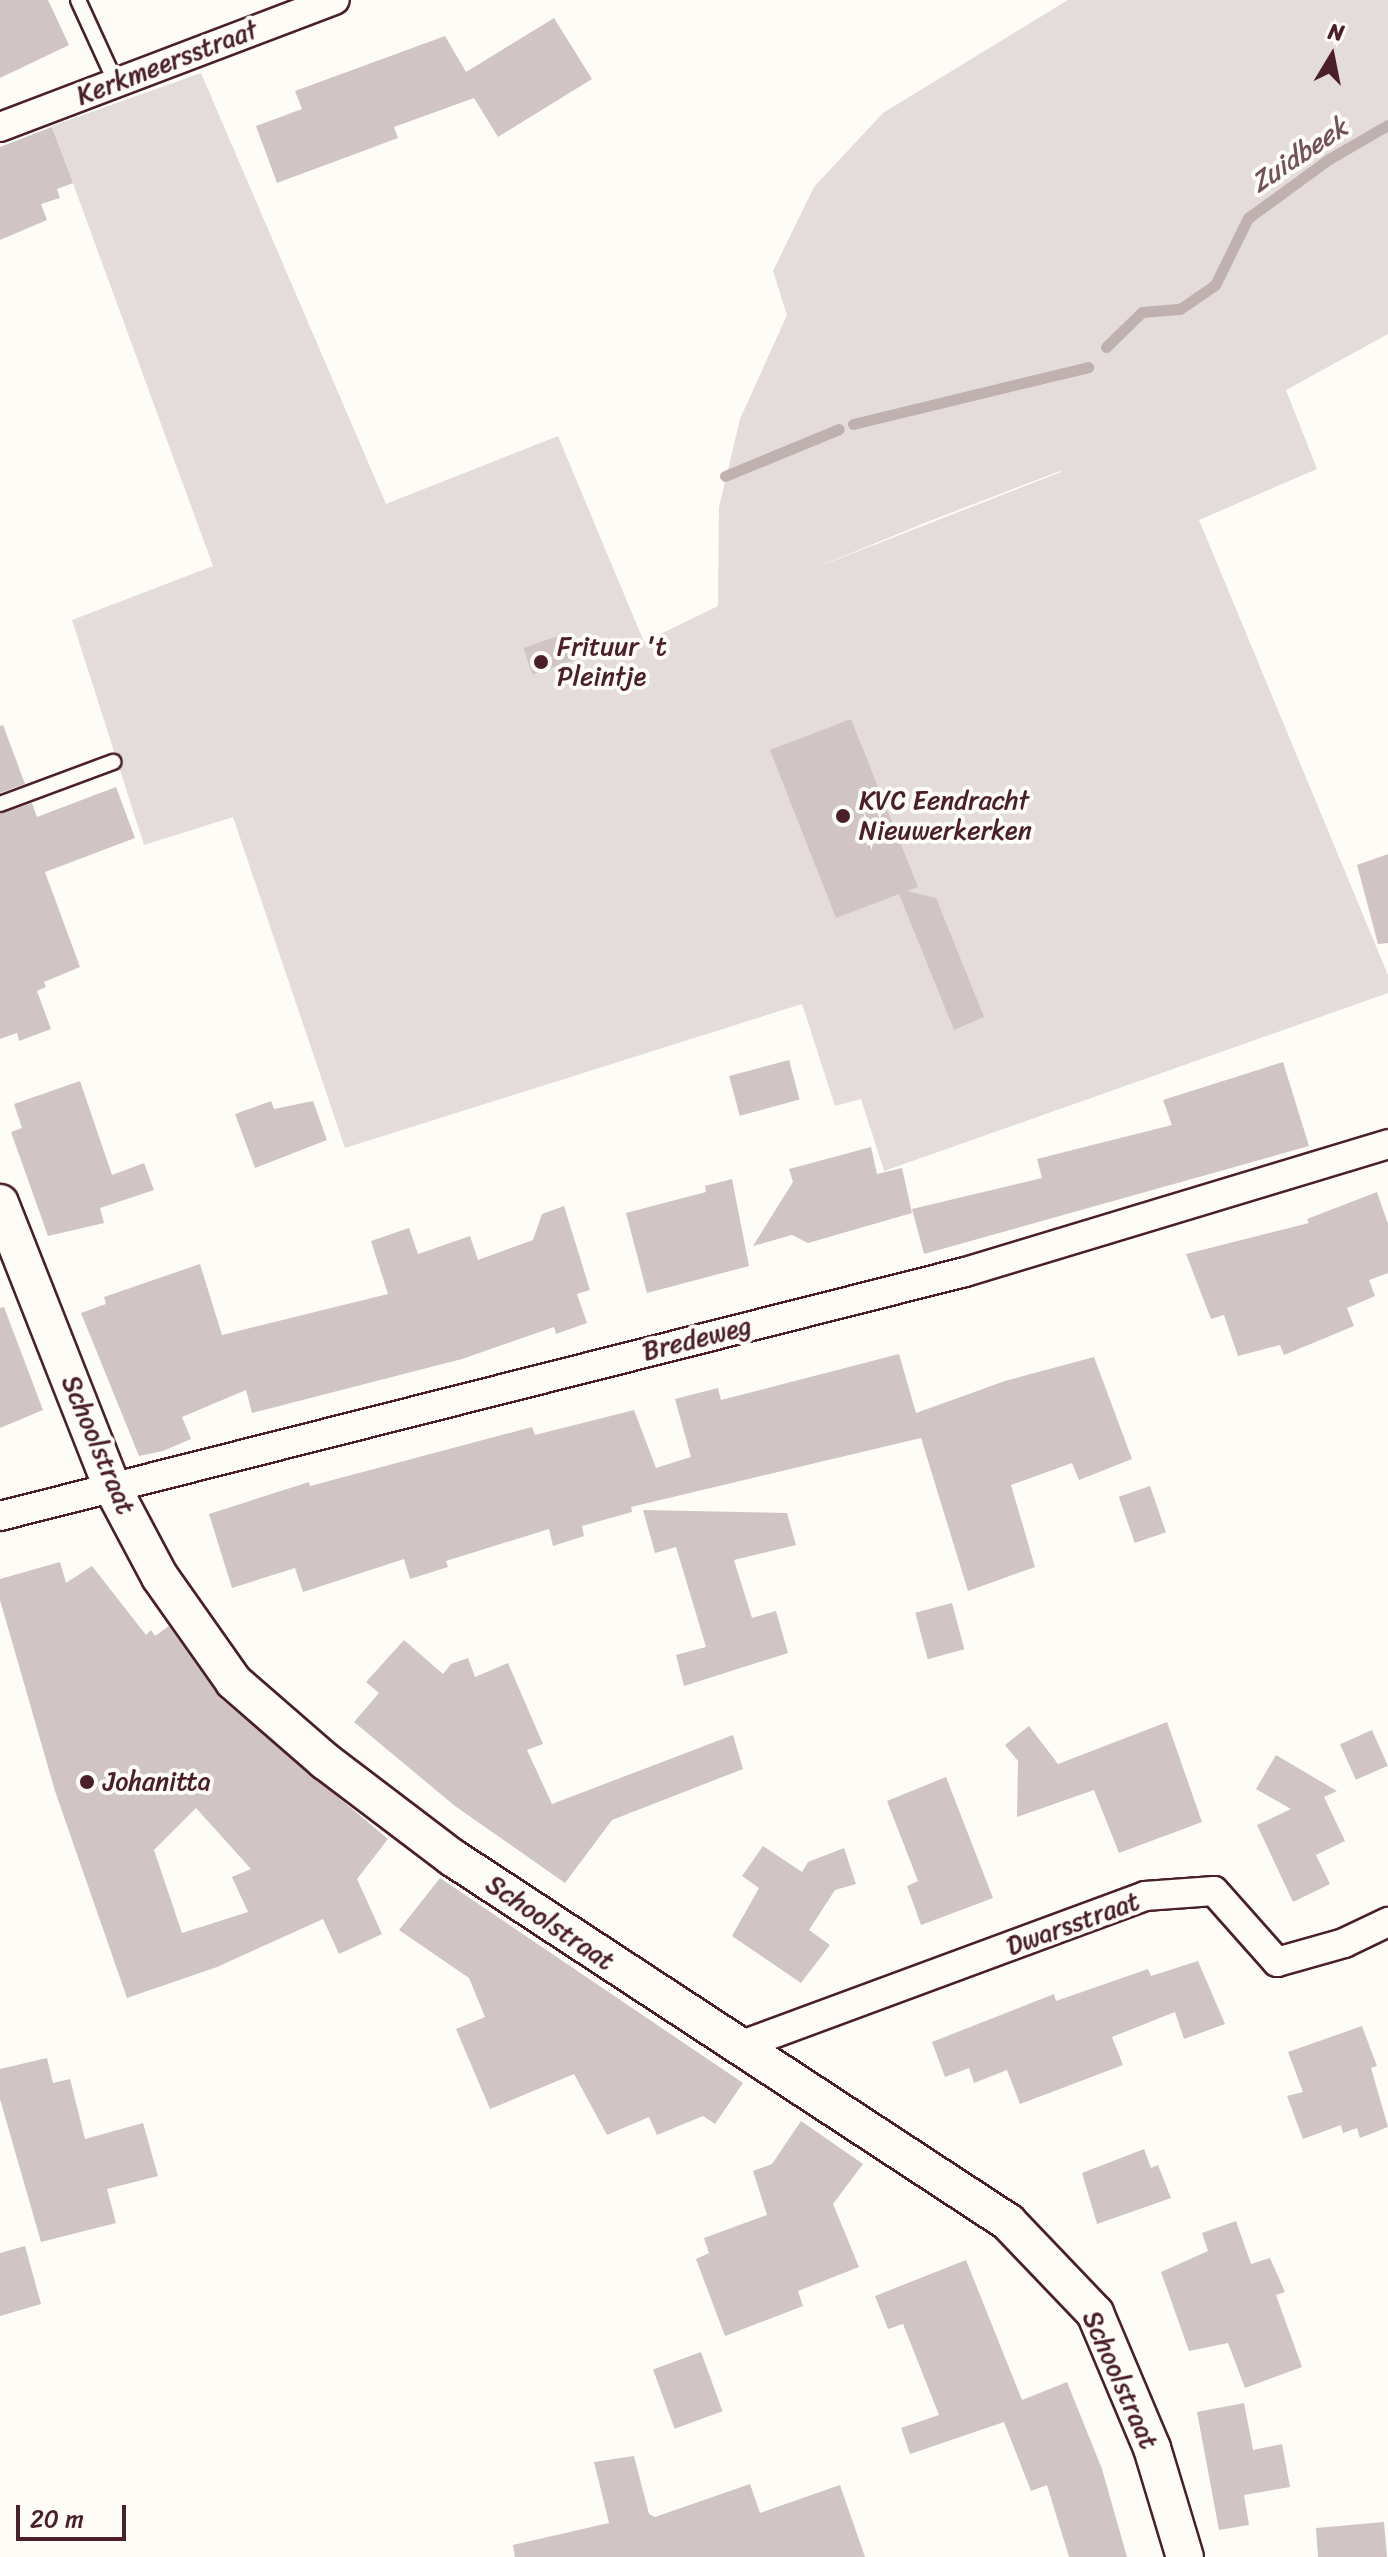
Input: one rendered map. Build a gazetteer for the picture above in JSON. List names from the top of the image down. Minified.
{"streets":{"street":["Kerkmeersstraat","Bredeweg","Schoolstraat","Dwarsstraat"]},"crossings":[["Bredeweg","Schoolstraat"],["Schoolstraat","Dwarsstraat"]],"water":["Zuidbeek"],"places":["Frituur 't Pleintje","KVC Eendracht Nieuwerkerken","Johanitta"],"scale_bar":"20 m","north":"top"}
